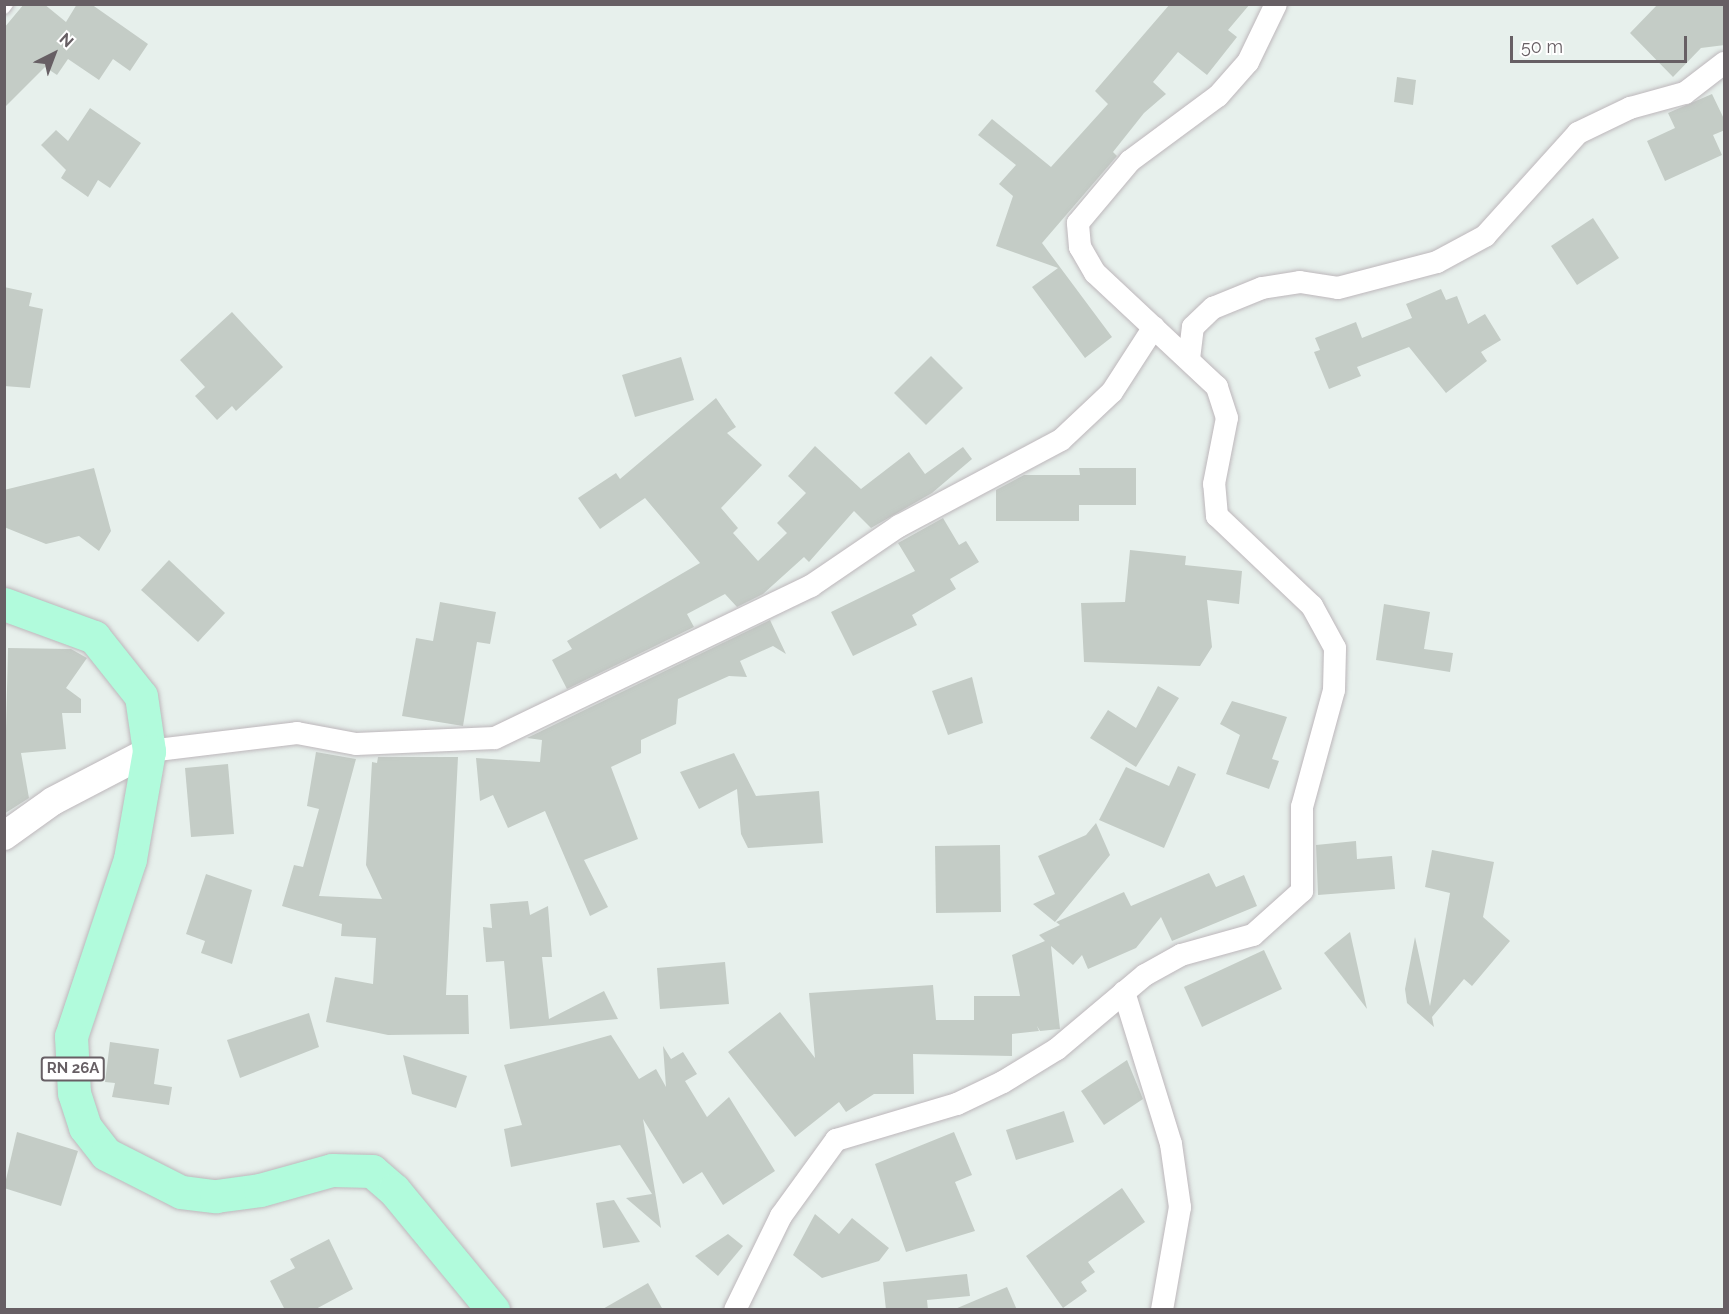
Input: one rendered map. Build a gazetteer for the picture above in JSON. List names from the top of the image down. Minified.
{"streets":{"main road":["RN 26A"]},"scale_bar":"50 m","north":"top right"}
